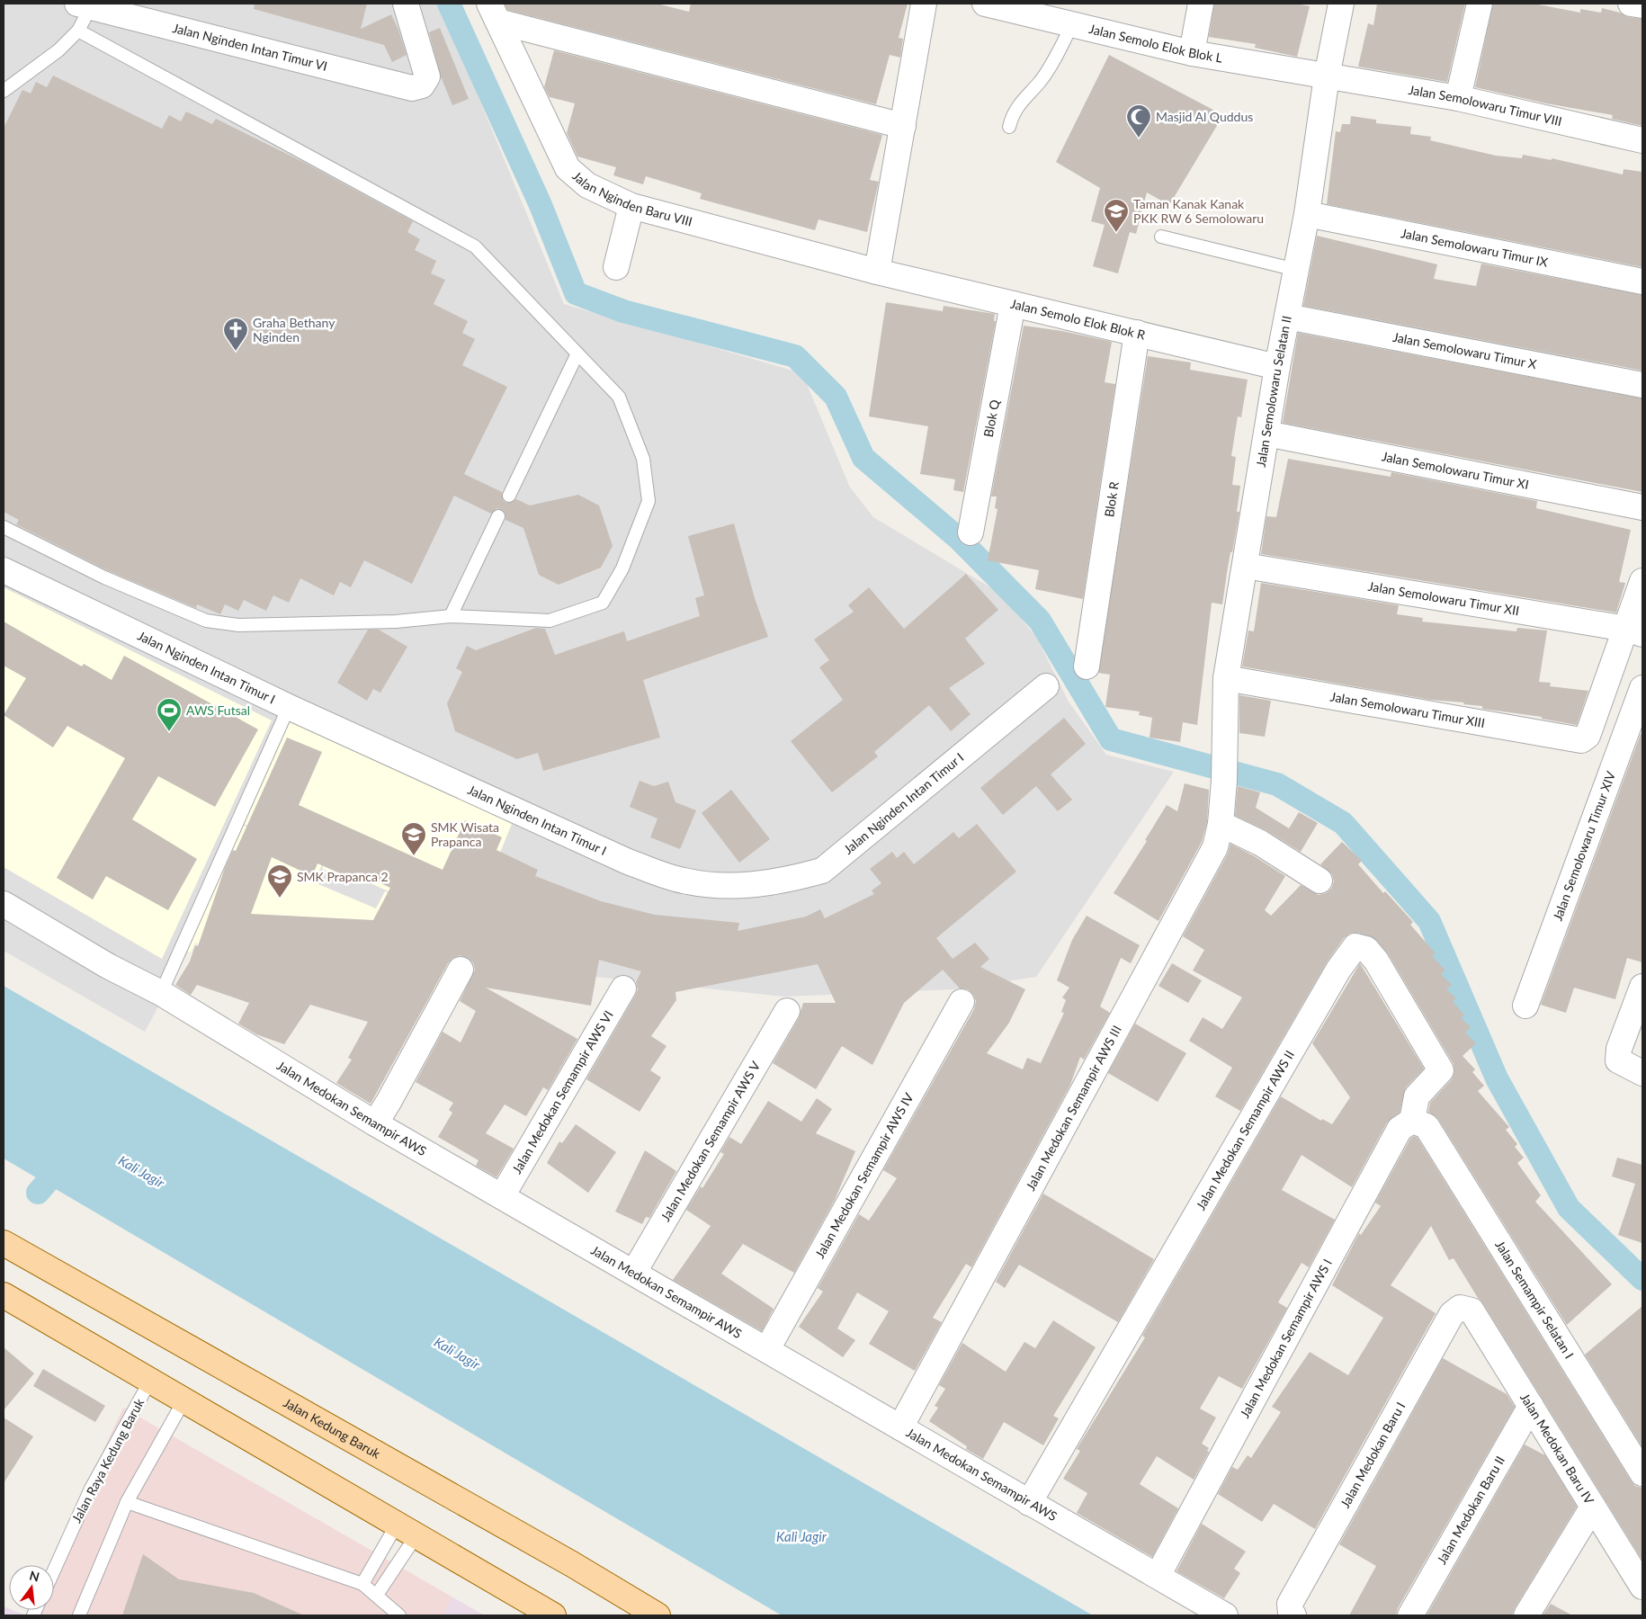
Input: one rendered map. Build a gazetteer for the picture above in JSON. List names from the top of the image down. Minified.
{"streets":{"main road":["Jalan Kedung Baruk"],"street":["Jalan Semolo Elok Blok L","Jalan Nginden Intan Timur VI","Jalan Semolowaru Timur VIII","Jalan Nginden Baru VIII","Jalan Semolowaru Timur IX","Jalan Semolo Elok Blok R","Jalan Semolowaru Timur X","Jalan Semolowaru Selatan II","Blok Q","Jalan Semolowaru Timur XI","Blok R","Jalan Semolowaru Timur XII","Jalan Nginden Intan Timur I","Jalan Semolowaru Timur XIII","Jalan Semolowaru Timur XIV","Jalan Medokan Semampir AWS VI","Jalan Medokan Semampir AWS","Jalan Medokan Semampir AWS III","Jalan Medokan Semampir AWS II","Jalan Medokan Semampir AWS V","Jalan Medokan Semampir AWS IV","Jalan Semampir Selatan I","Jalan Medokan Semampir AWS I","Jalan Medokan Baru IV","Jalan Medokan Baru I","Jalan Medokan Baru II"],"lane":["Jalan Raya Kedung Baruk"]},"crossings":[["Jalan Semolo Elok Blok L","Jalan Semolowaru Timur VIII"],["Jalan Semolo Elok Blok L","Jalan Semolowaru Selatan II"],["Jalan Semolowaru Timur VIII","Jalan Semolowaru Selatan II"],["Jalan Nginden Baru VIII","Jalan Semolo Elok Blok R"],["Jalan Semolowaru Timur IX","Jalan Semolowaru Selatan II"],["Jalan Semolo Elok Blok R","Jalan Semolowaru Selatan II"],["Jalan Semolo Elok Blok R","Blok Q"],["Jalan Semolo Elok Blok R","Blok R"],["Jalan Semolowaru Timur X","Jalan Semolowaru Selatan II"],["Jalan Semolowaru Selatan II","Jalan Semolowaru Timur XI"],["Jalan Semolowaru Selatan II","Jalan Semolowaru Timur XII"],["Jalan Semolowaru Selatan II","Jalan Semolowaru Timur XIII"],["Jalan Semolowaru Selatan II","Jalan Medokan Semampir AWS III"],["Jalan Semolowaru Timur XII","Jalan Semolowaru Timur XIII"],["Jalan Medokan Semampir AWS VI","Jalan Medokan Semampir AWS"],["Jalan Medokan Semampir AWS","Jalan Medokan Semampir AWS III"],["Jalan Medokan Semampir AWS","Jalan Medokan Semampir AWS II"],["Jalan Medokan Semampir AWS","Jalan Medokan Semampir AWS V"],["Jalan Medokan Semampir AWS","Jalan Medokan Semampir AWS IV"],["Jalan Medokan Semampir AWS","Jalan Medokan Semampir AWS I"],["Jalan Medokan Semampir AWS II","Jalan Semampir Selatan I"],["Jalan Medokan Semampir AWS II","Jalan Medokan Semampir AWS I"],["Jalan Semampir Selatan I","Jalan Medokan Semampir AWS I"],["Jalan Medokan Baru IV","Jalan Medokan Baru I"],["Jalan Medokan Baru IV","Jalan Medokan Baru II"]],"water":["Kali Jagir"],"places":{"mosque":["Masjid Al Quddus"],"school or university":["Taman Kanak Kanak PKK RW 6 Semolowaru","SMK Wisata Prapanca","SMK Prapanca 2"],"church":["Graha Bethany Nginden"],"sports":["AWS Futsal"]},"north":"top"}
